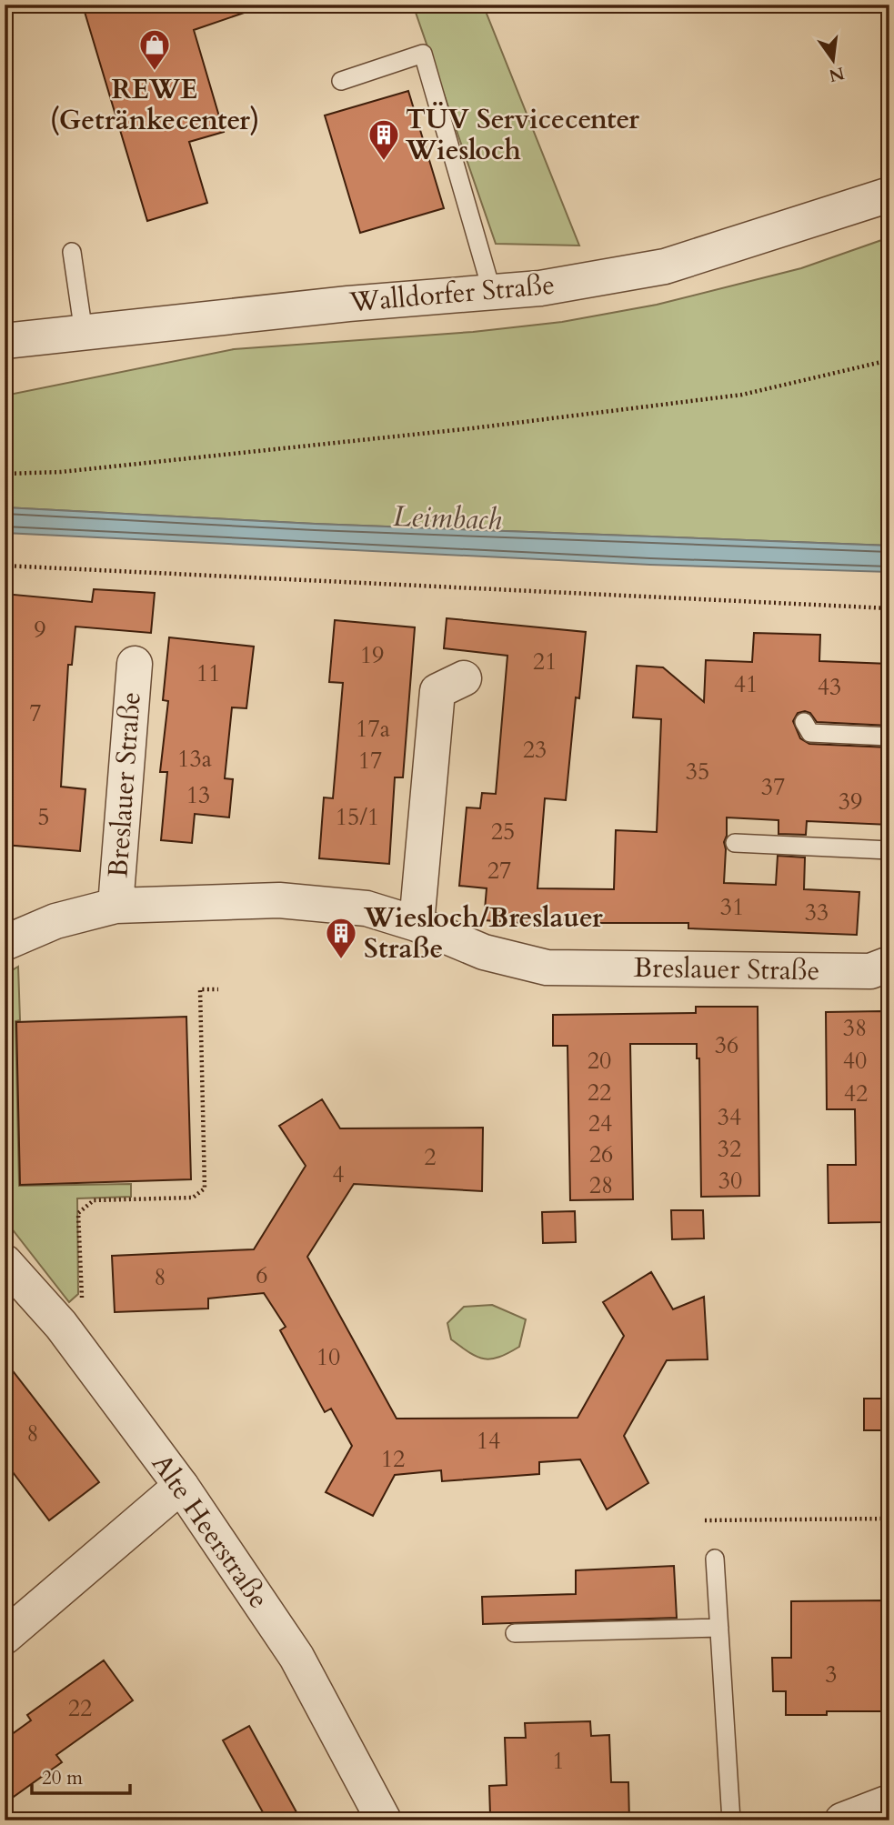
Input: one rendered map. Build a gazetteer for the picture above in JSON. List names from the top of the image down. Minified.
{"streets":{"street":["Walldorfer Straße","Breslauer Straße","Alte Heerstraße"]},"water":["Leimbach"],"places":{"shop":["REWE (Getränkecenter)"],"building":["TÜV Servicecenter Wiesloch","Wiesloch/Breslauer Straße"]},"house_numbers":["9","19","21","11","41","43","7","17a","23","13a","17","35","37","13","39","5","15/1","25","27","31","33","38","36","20","40","22","42","34","24","32","26","2","4","30","28","6","8","10","8","14","12","3","22","1"],"scale_bar":"20 m","north":"bottom"}
